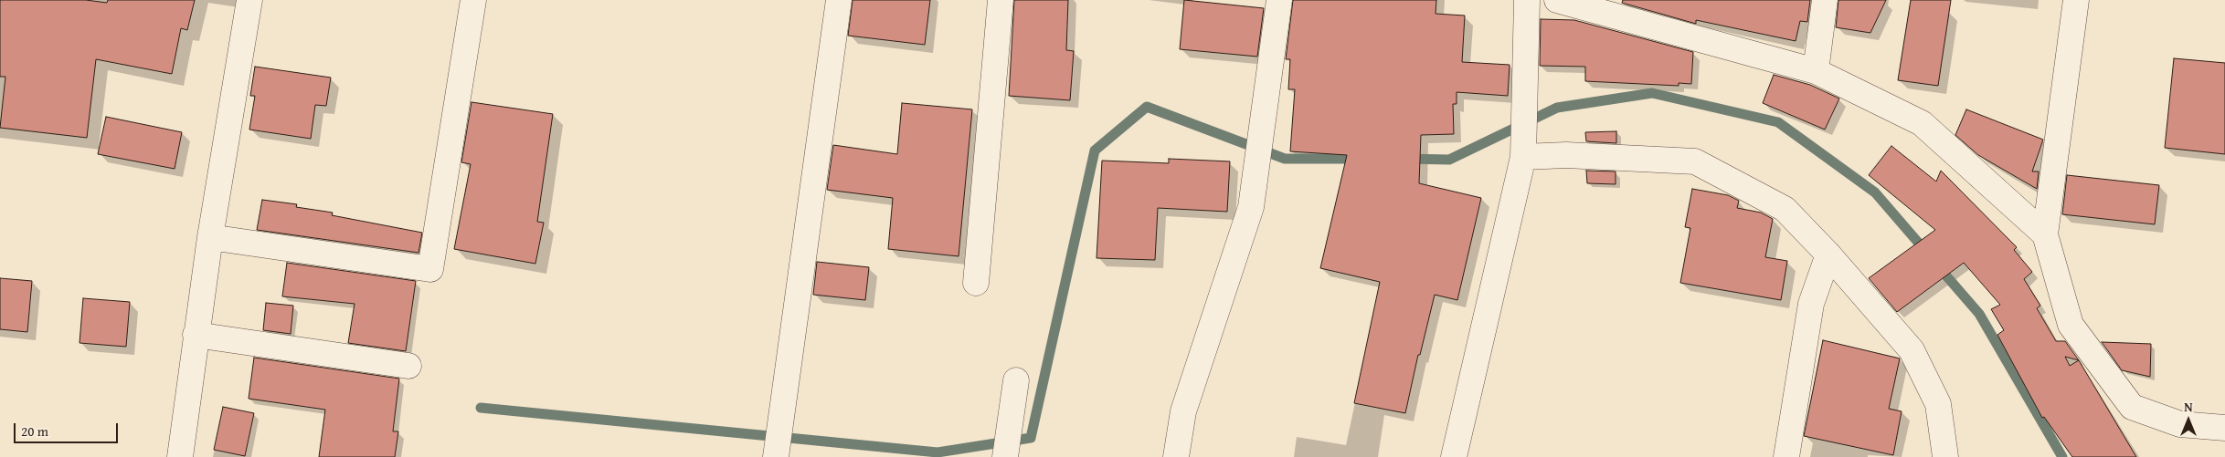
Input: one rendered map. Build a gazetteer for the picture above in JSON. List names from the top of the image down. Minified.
{"scale_bar":"20 m","north":"top"}
